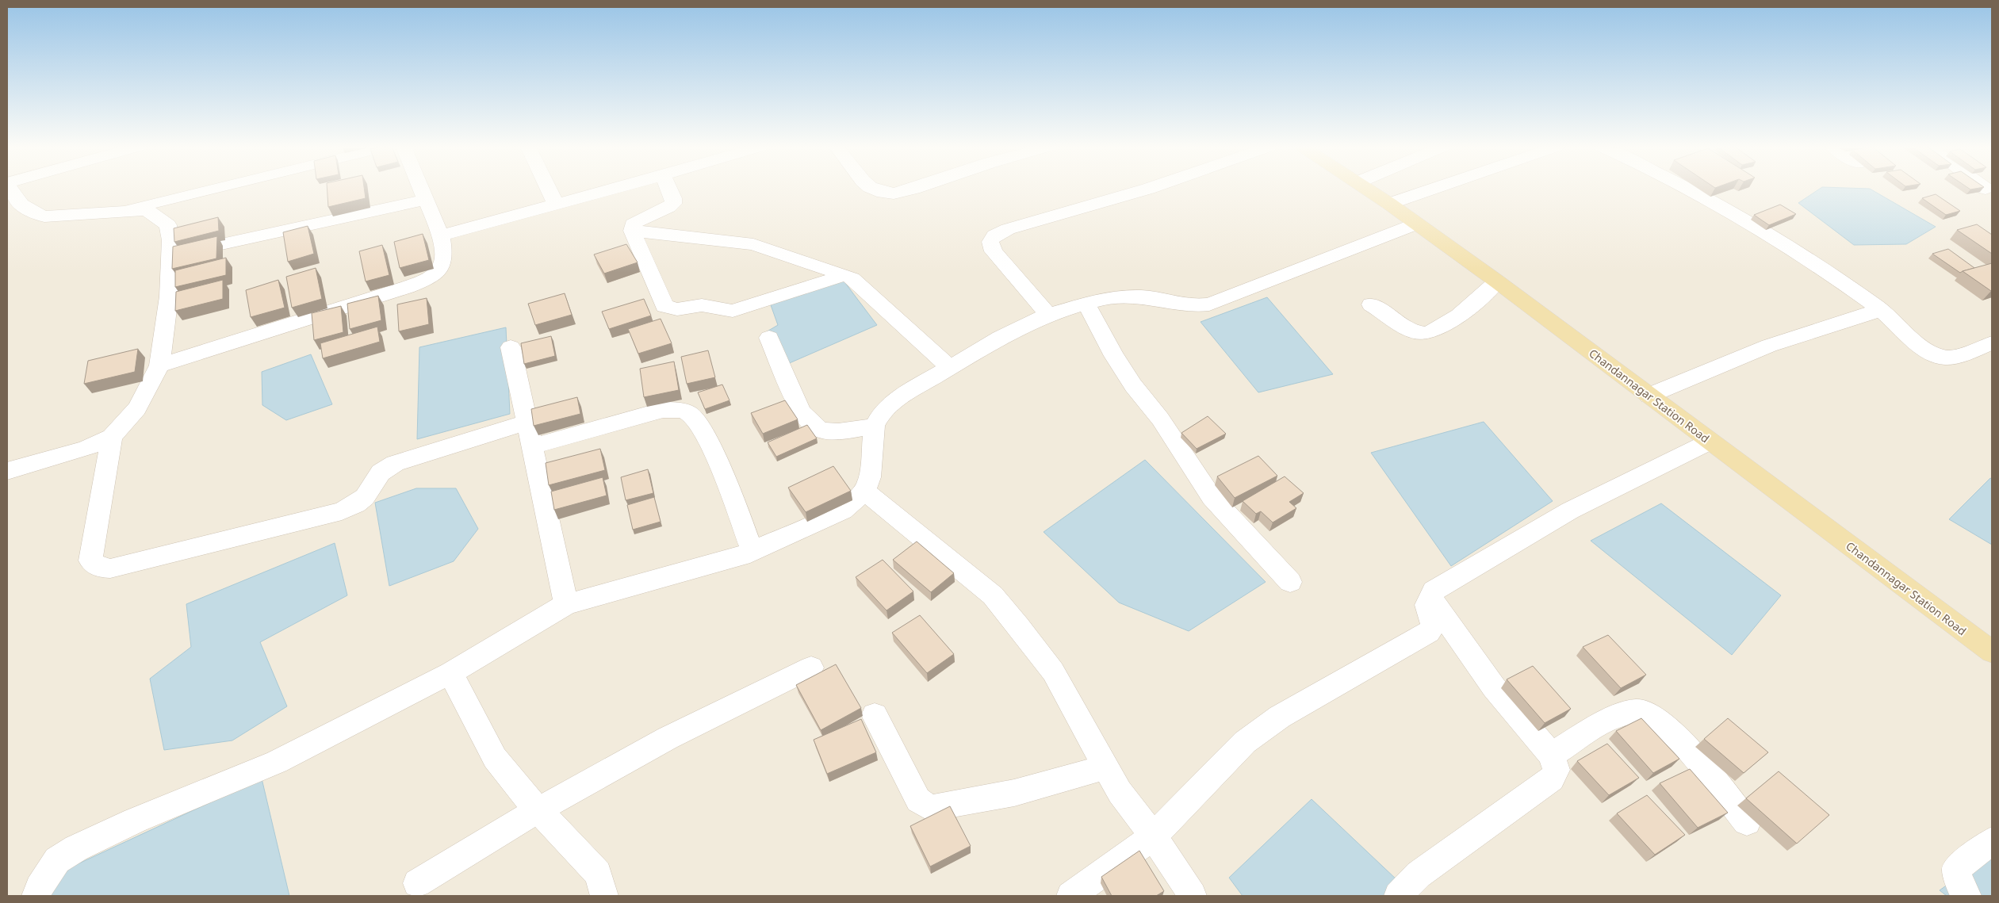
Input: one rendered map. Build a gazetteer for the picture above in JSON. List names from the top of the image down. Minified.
{"streets":{"main road":["Chandannagar Station Road"]}}
